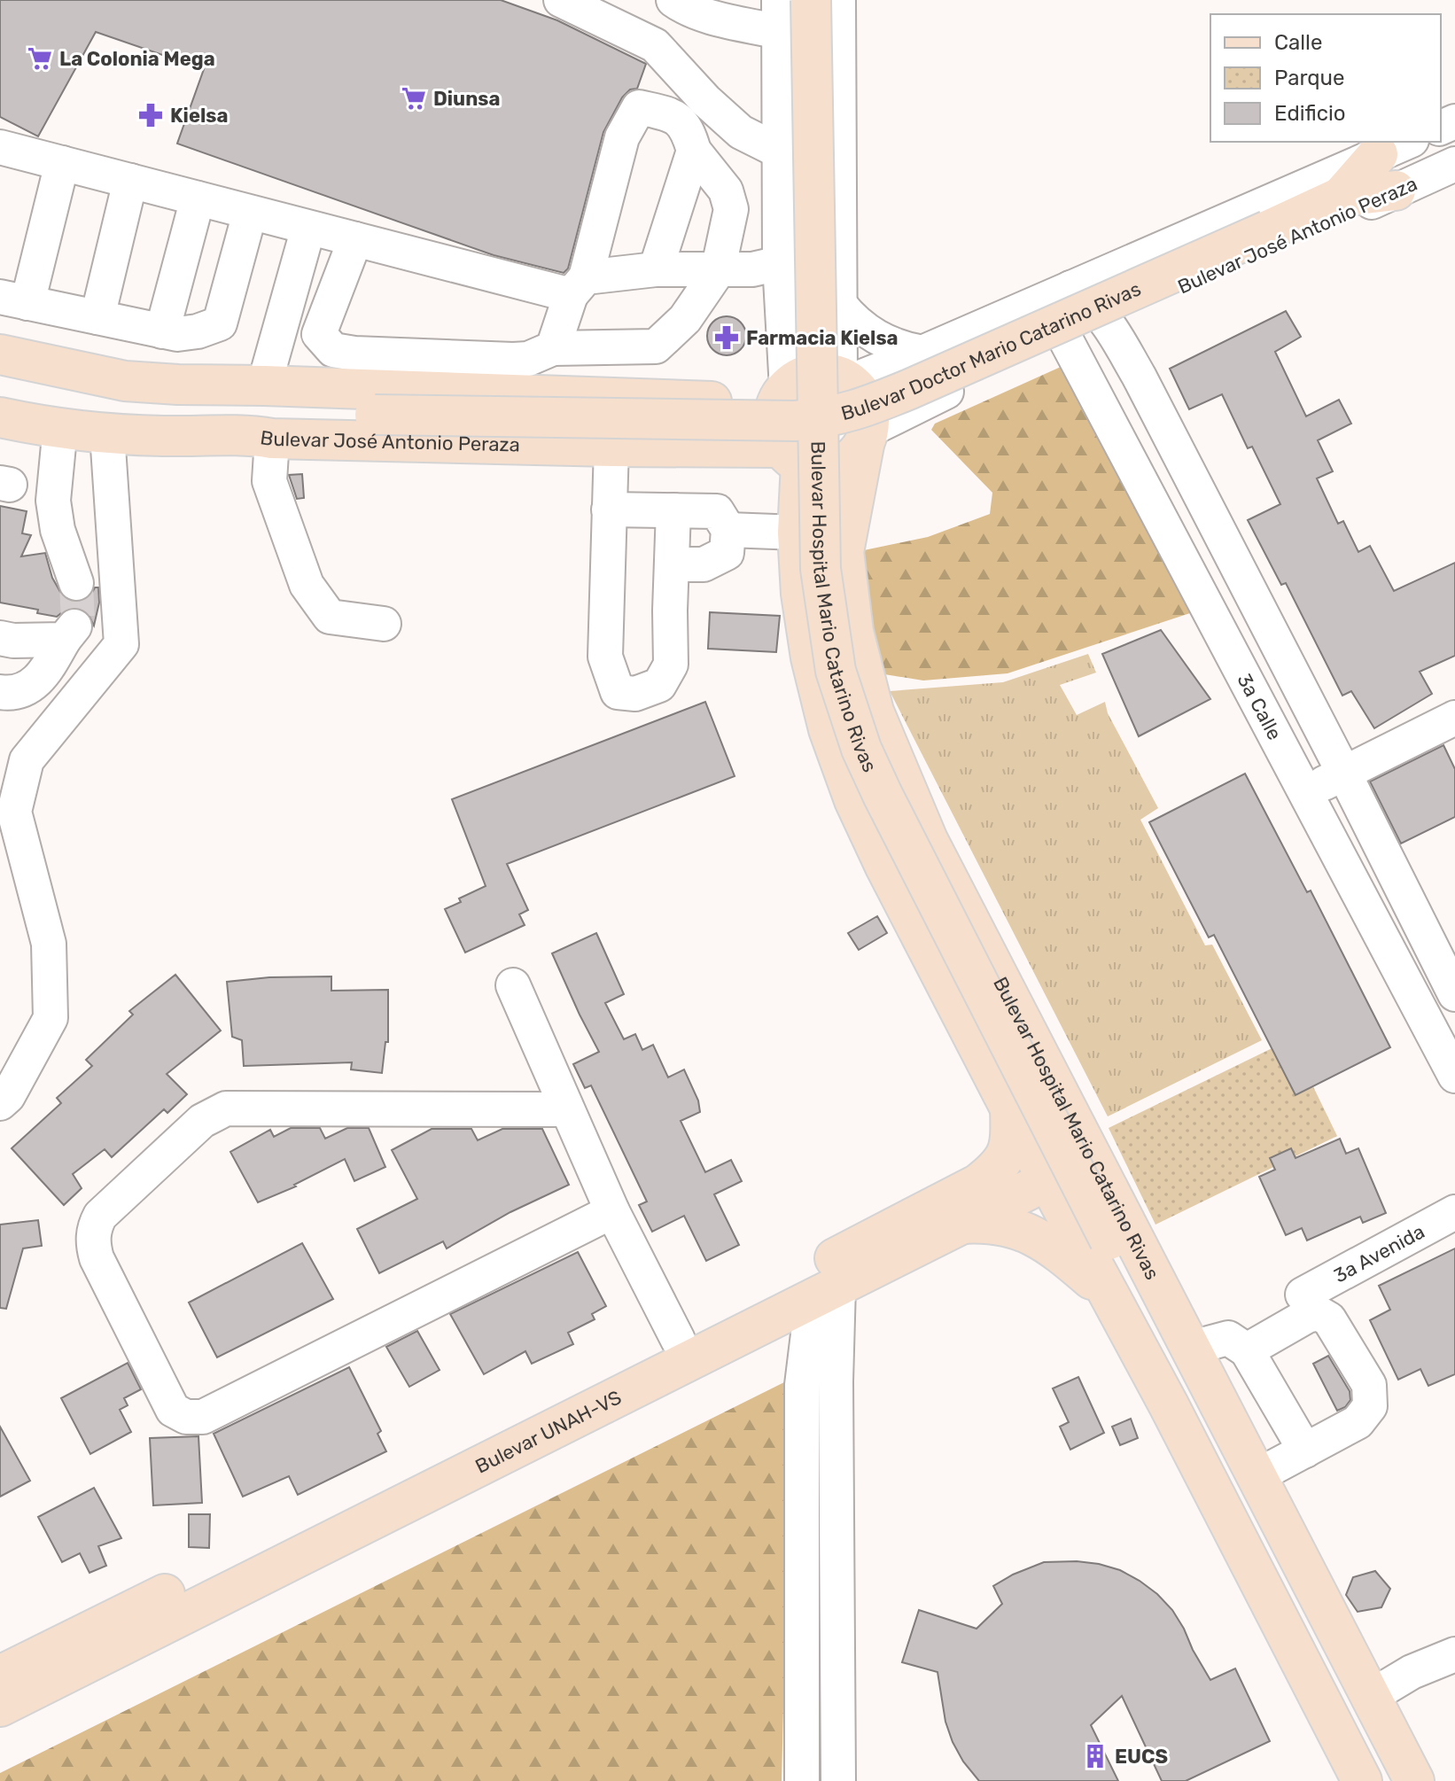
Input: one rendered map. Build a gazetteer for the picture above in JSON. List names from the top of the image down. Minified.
{"streets":{"main road":["Bulevar José Antonio Peraza","Bulevar Doctor Mario Catarino Rivas","Bulevar Hospital Mario Catarino Rivas","Bulevar UNAH-VS"],"street":["3a Calle","3a Avenida"]},"crossings":[["Bulevar José Antonio Peraza","Bulevar Hospital Mario Catarino Rivas"],["Bulevar José Antonio Peraza","3a Calle"],["Bulevar Hospital Mario Catarino Rivas","Bulevar UNAH-VS"]],"places":{"supermarket":["La Colonia Mega","Diunsa"],"pharmacy":["Kielsa","Farmacia Kielsa"],"building":["EUCS"]},"legend":["Calle","Parque","Edificio"]}
